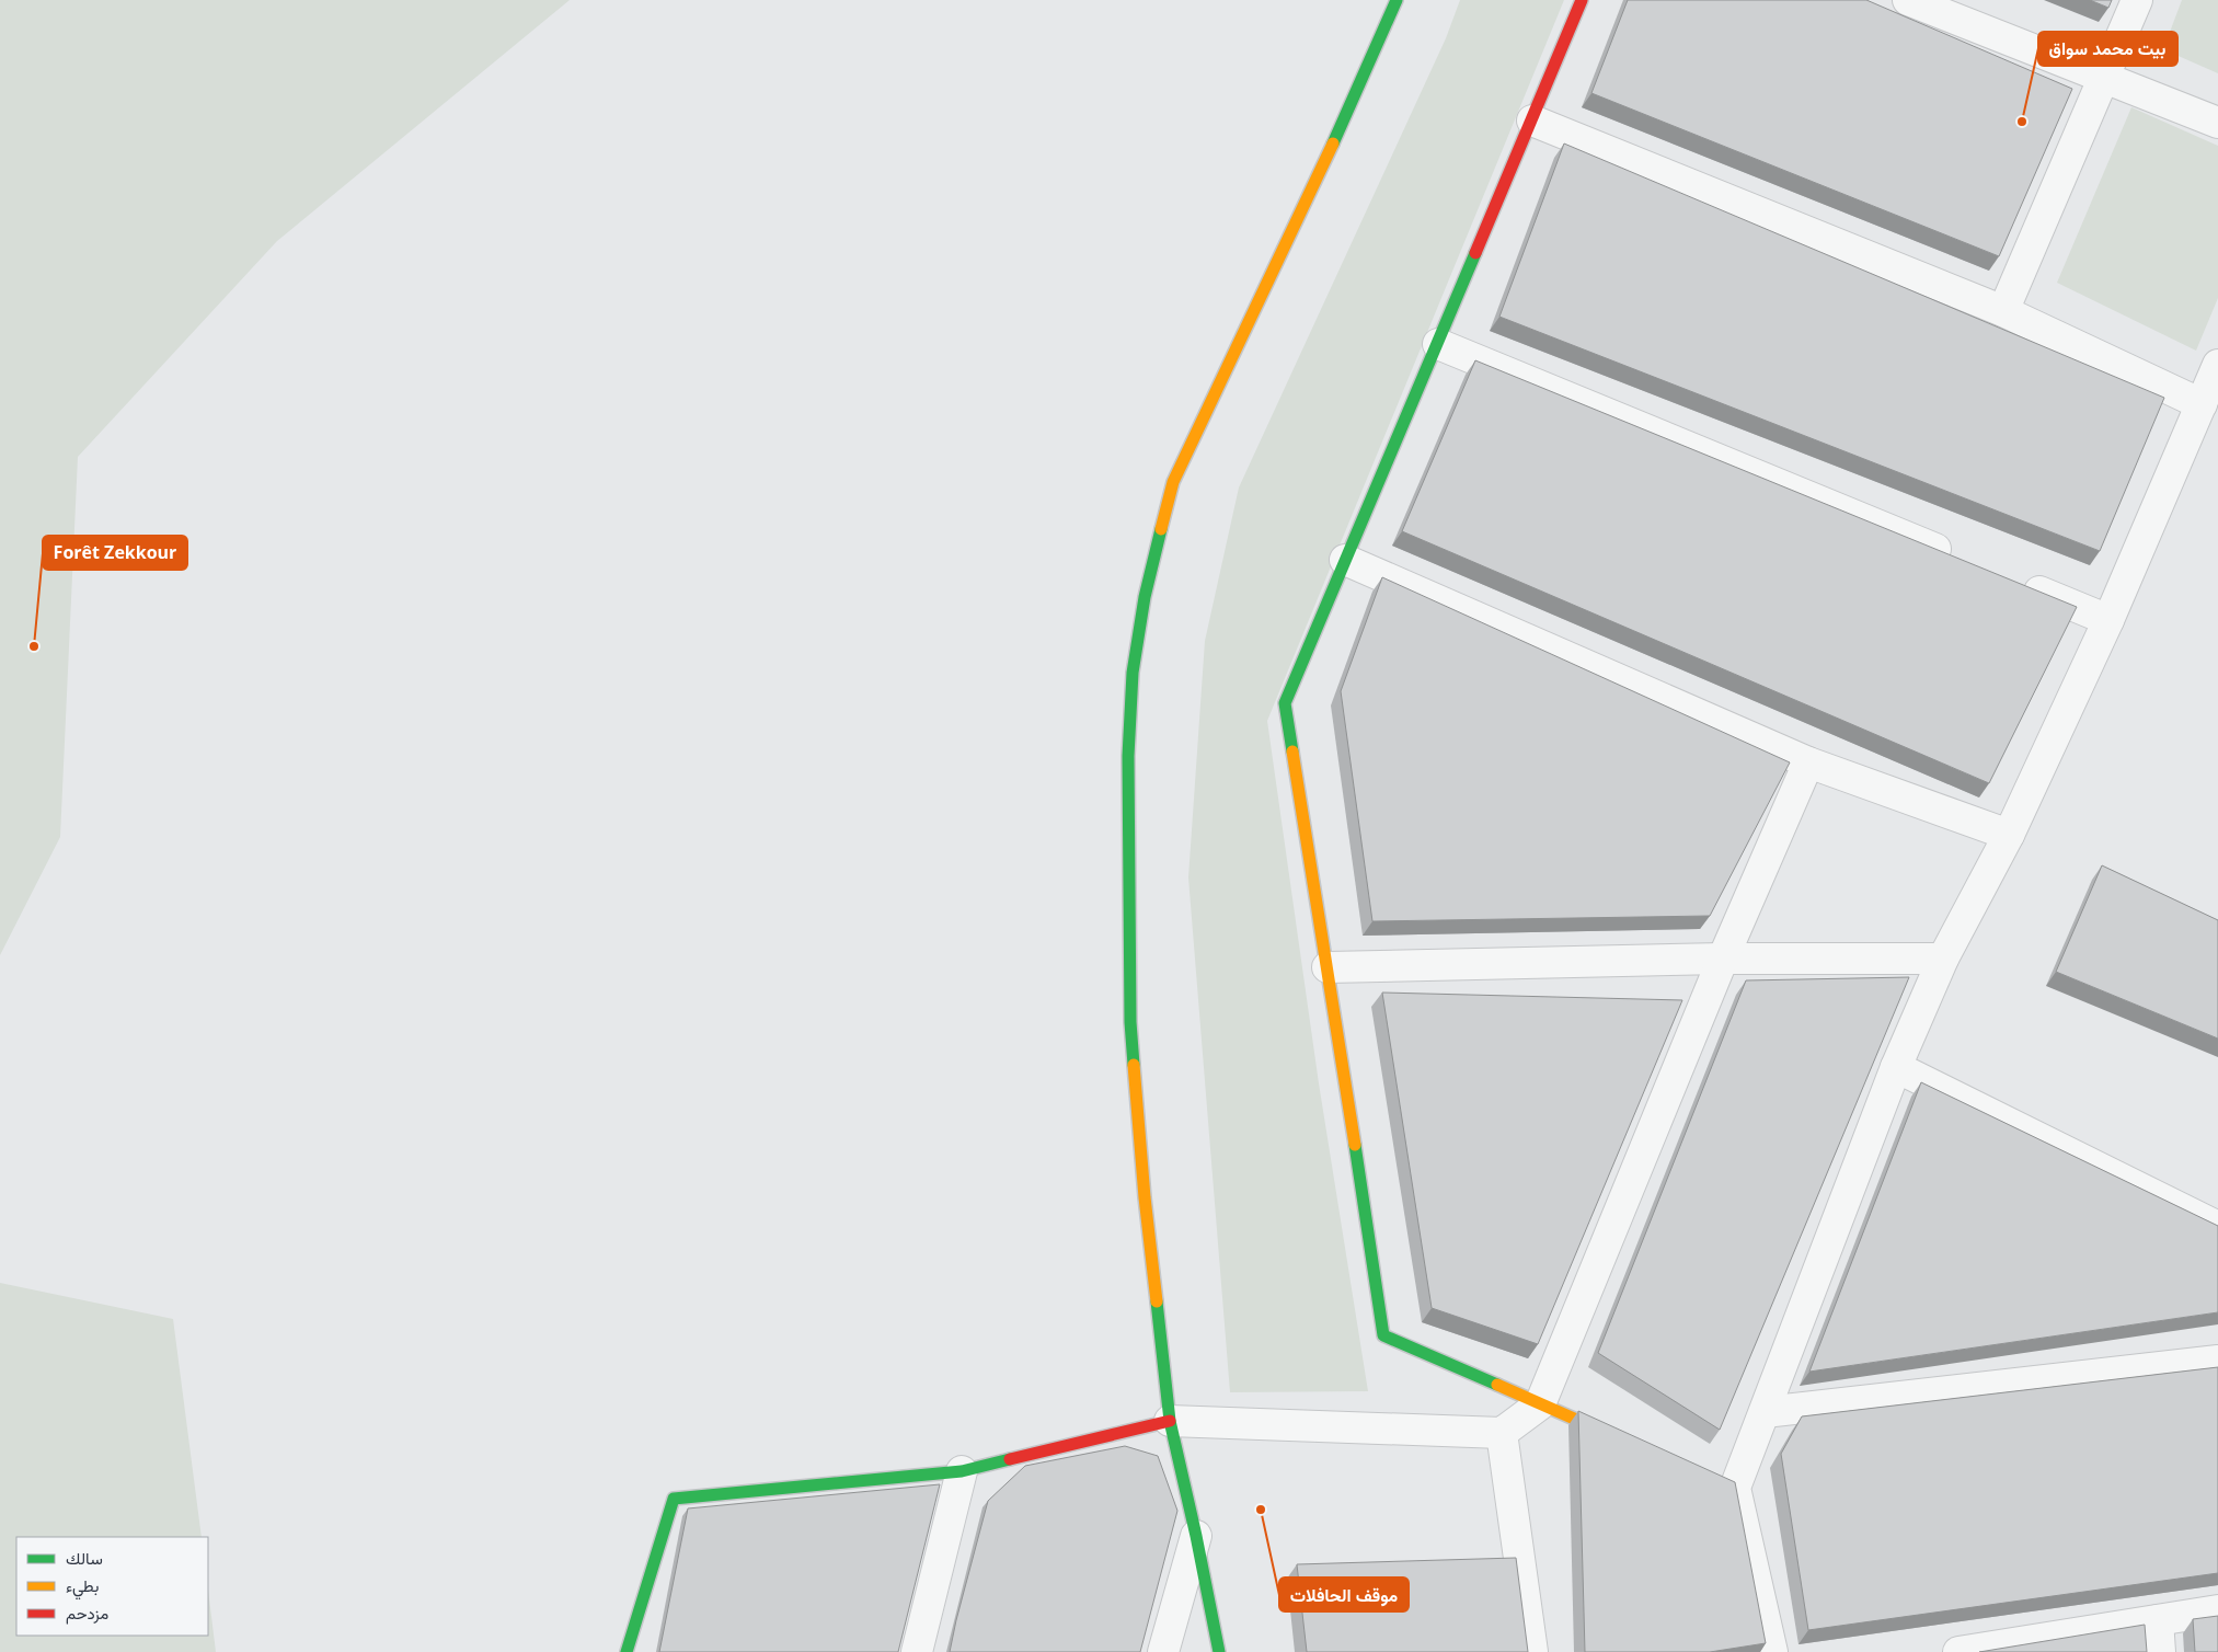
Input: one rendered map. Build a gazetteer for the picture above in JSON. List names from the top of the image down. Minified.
{"places":["بيت محمد سواق","Forêt Zekkour","موقف الحافلات"],"legend":["سالك","بطيء","مزدحم"]}
